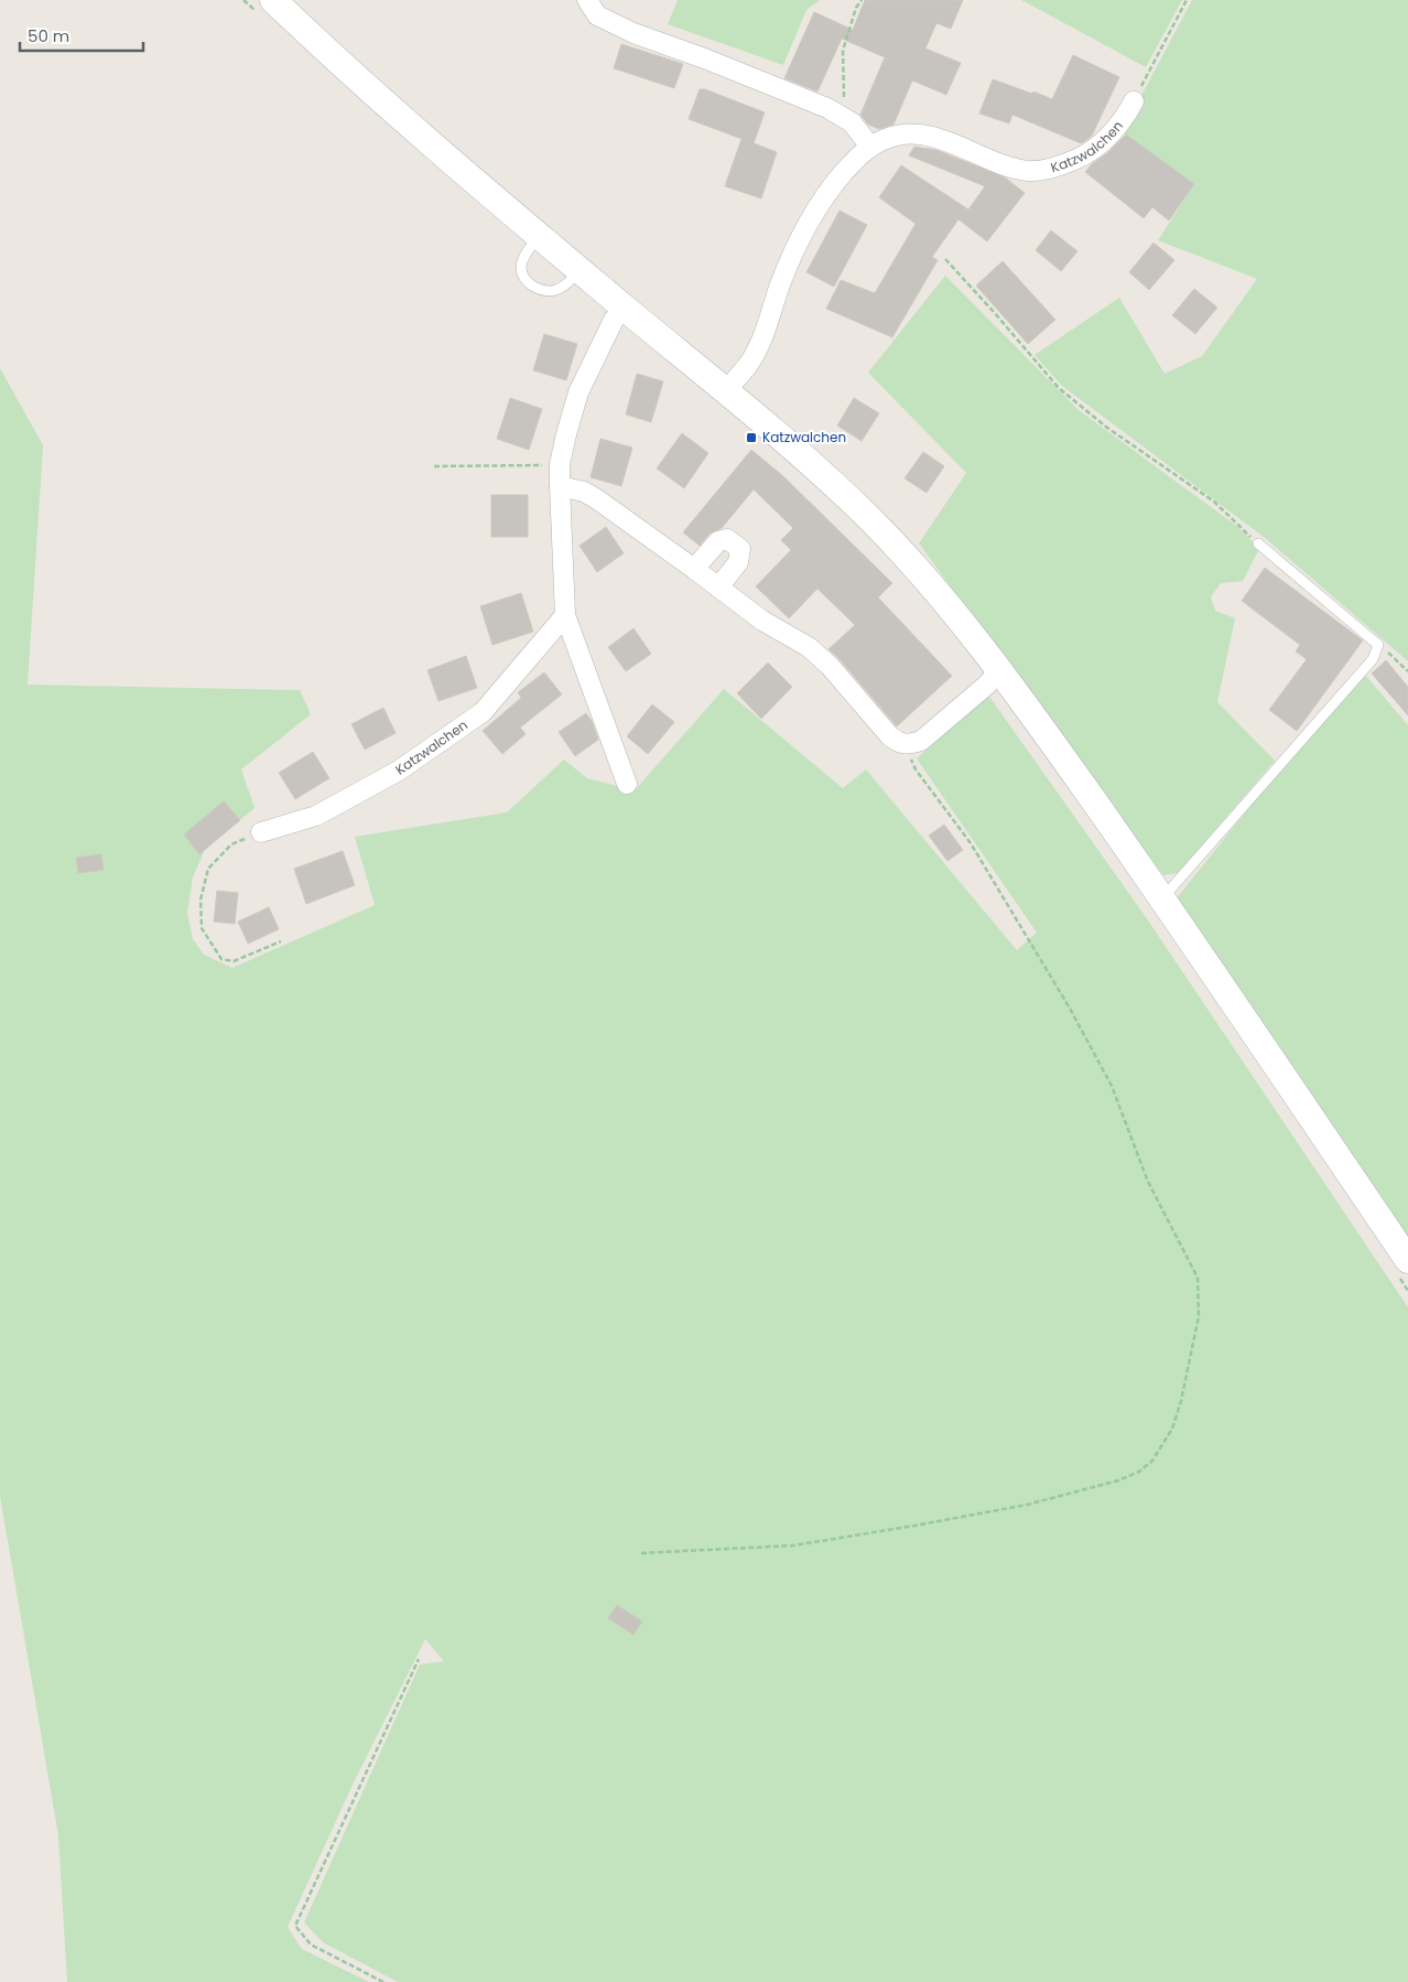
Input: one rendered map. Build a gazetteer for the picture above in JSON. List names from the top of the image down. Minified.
{"streets":{"street":["Katzwalchen"]},"places":{"transit":["Katzwalchen"]},"scale_bar":"50 m"}
